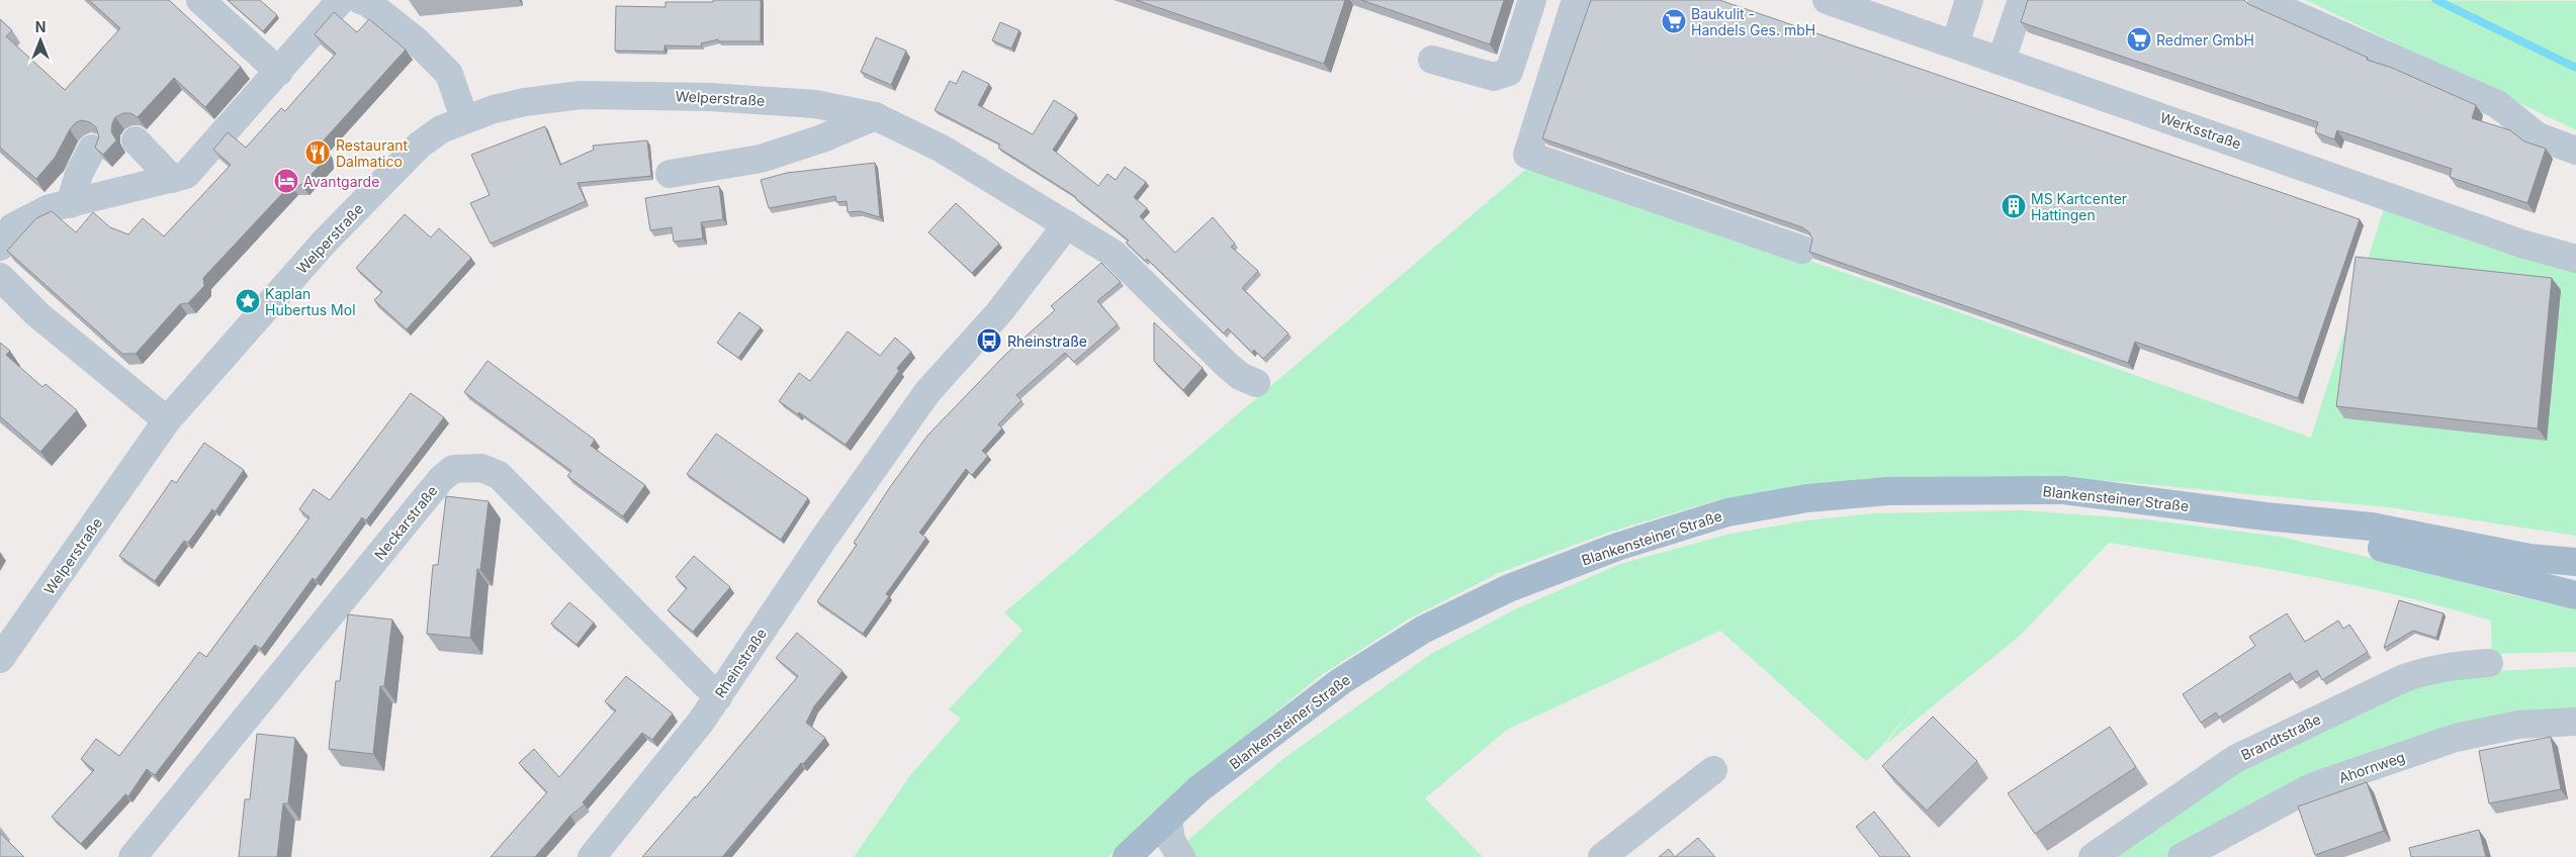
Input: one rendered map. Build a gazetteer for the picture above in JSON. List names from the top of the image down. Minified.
{"streets":{"main road":["Blankensteiner Straße"],"street":["Welperstraße","Werksstraße","Neckarstraße","Rheinstraße","Brandtstraße","Ahornweg"]},"crossings":[["Neckarstraße","Rheinstraße"]],"places":{"supermarket":["Baukulit - Handels Ges. mbH","Redmer GmbH"],"restaurant":["Restaurant Dalmatico"],"hotel":["Avantgarde"],"building":["MS Kartcenter Hattingen"],"place":["Kaplan Hubertus Mol"],"bus stop":["Rheinstraße"]},"north":"top"}
